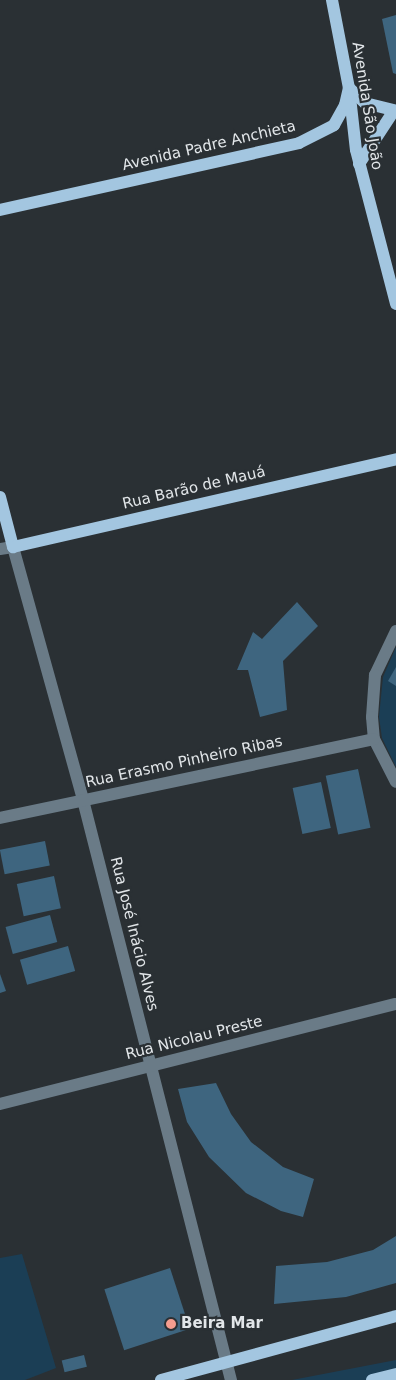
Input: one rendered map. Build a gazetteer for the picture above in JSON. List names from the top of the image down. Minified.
{"streets":{"main road":["Avenida São João","Avenida Padre Anchieta","Rua Barão de Mauá","Rua José Inácio Alves"],"street":["Rua Erasmo Pinheiro Ribas","Rua Nicolau Preste"]},"crossings":[["Avenida São João","Avenida Padre Anchieta"],["Rua Barão de Mauá","Rua José Inácio Alves"],["Rua Erasmo Pinheiro Ribas","Rua José Inácio Alves"],["Rua José Inácio Alves","Rua Nicolau Preste"]],"places":["Beira Mar"]}
